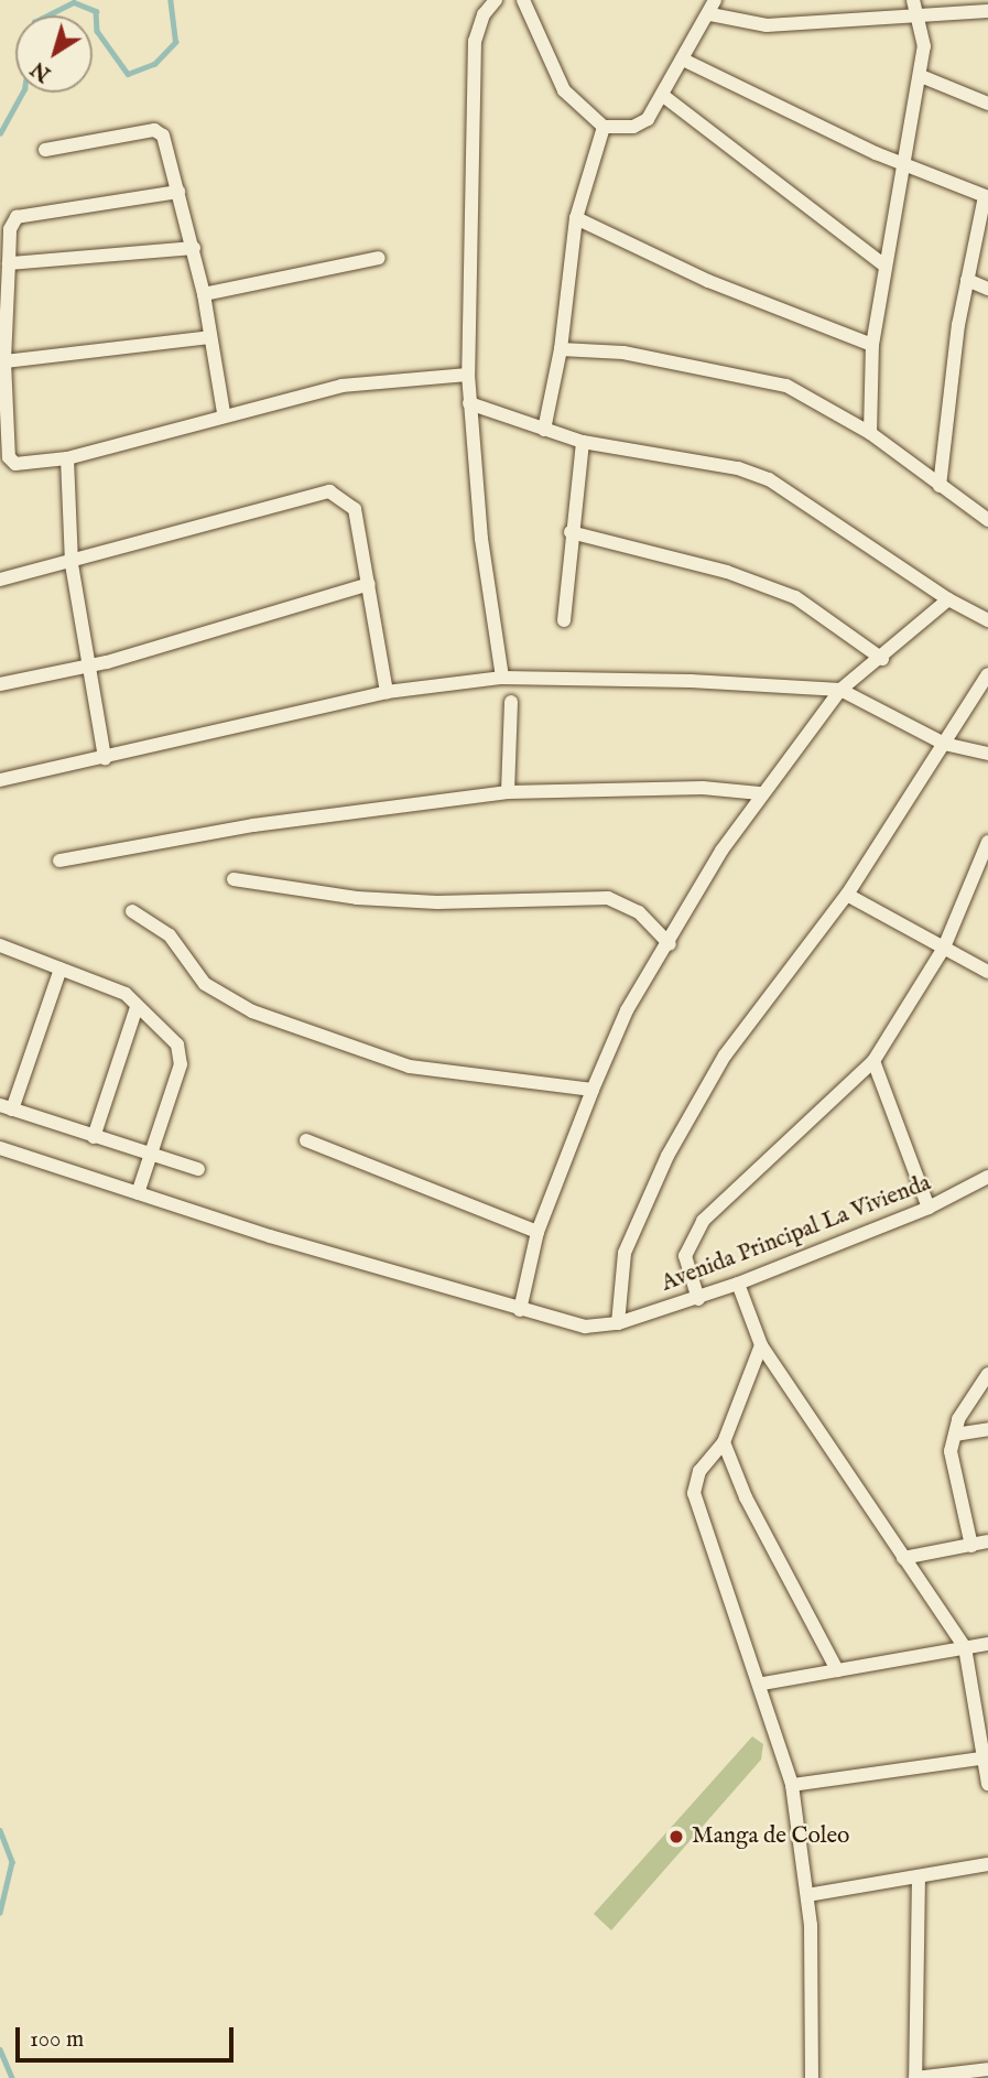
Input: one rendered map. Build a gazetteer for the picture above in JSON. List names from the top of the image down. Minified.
{"streets":{"street":["Avenida Principal La Vivienda"]},"places":["Manga de Coleo"],"scale_bar":"100 m","north":"bottom left"}
